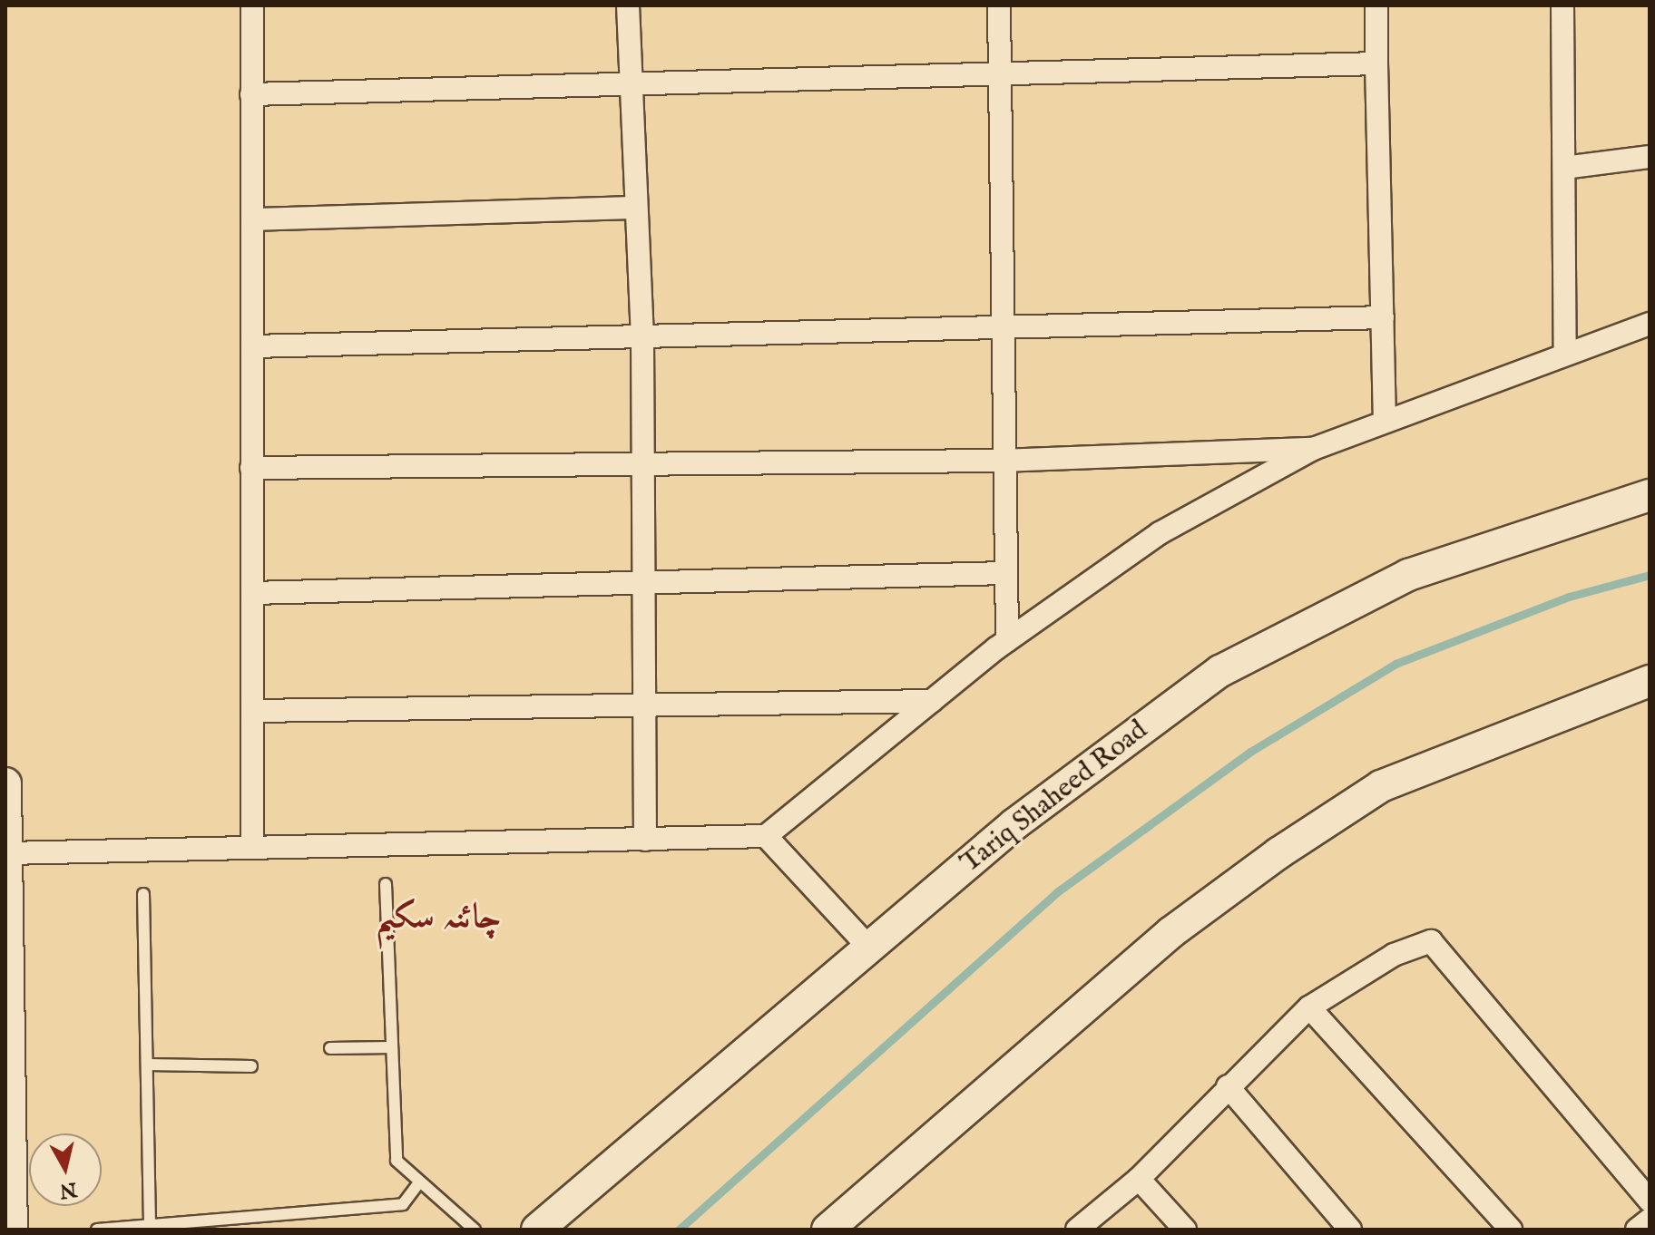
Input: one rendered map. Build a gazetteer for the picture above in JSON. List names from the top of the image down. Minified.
{"streets":{"main road":["Tariq Shaheed Road"]},"districts":["چائنہ سکیم"],"north":"bottom"}
